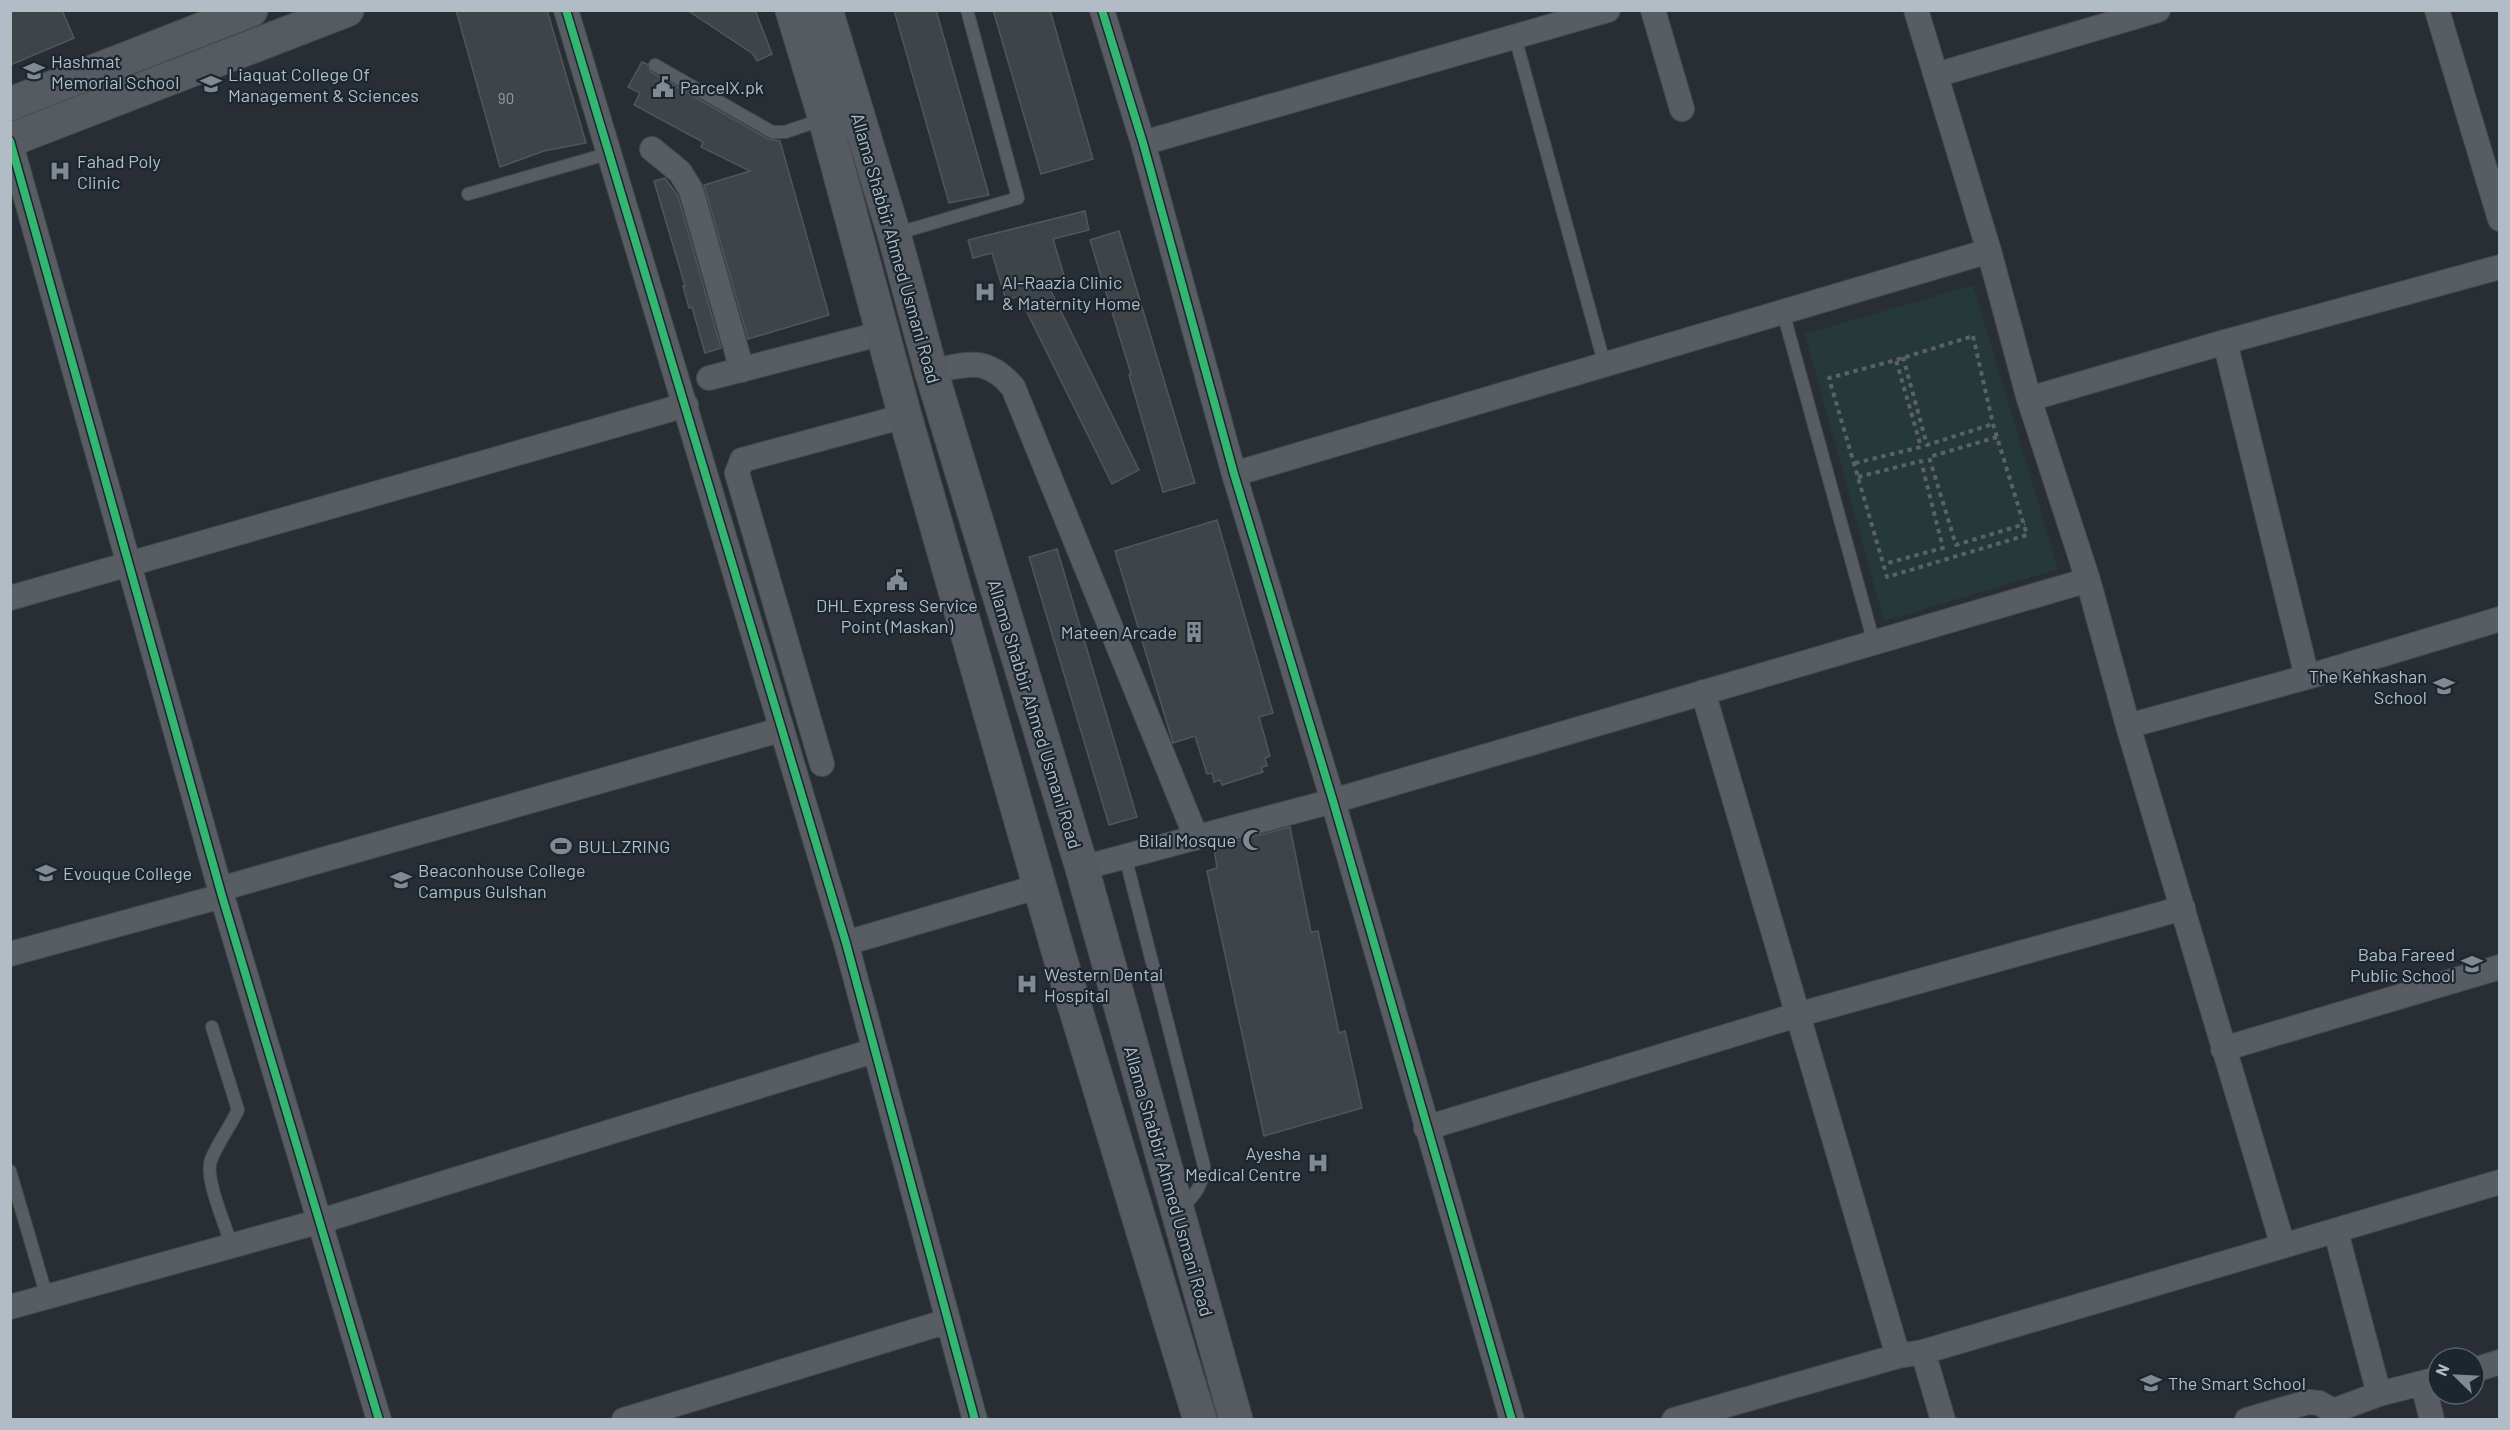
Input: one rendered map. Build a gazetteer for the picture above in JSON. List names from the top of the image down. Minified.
{"streets":{"main road":["Allama Shabbir Ahmed Usmani Road"]},"places":{"school or university":["Hashmat Memorial School","Liaquat College Of Management & Sciences","The Kehkashan School","Evouque College","Beaconhouse College Campus Gulshan","Baba Fareed Public School","The Smart School"],"public building":["ParcelX.pk","DHL Express Service Point (Maskan)"],"hospital":["Fahad Poly Clinic","Al-Raazia Clinic & Maternity Home","Western Dental Hospital","Ayesha Medical Centre"],"building":["Mateen Arcade"],"mosque":["Bilal Mosque"],"sports":["BULLZRING"]},"house_numbers":["90"],"north":"top left"}
